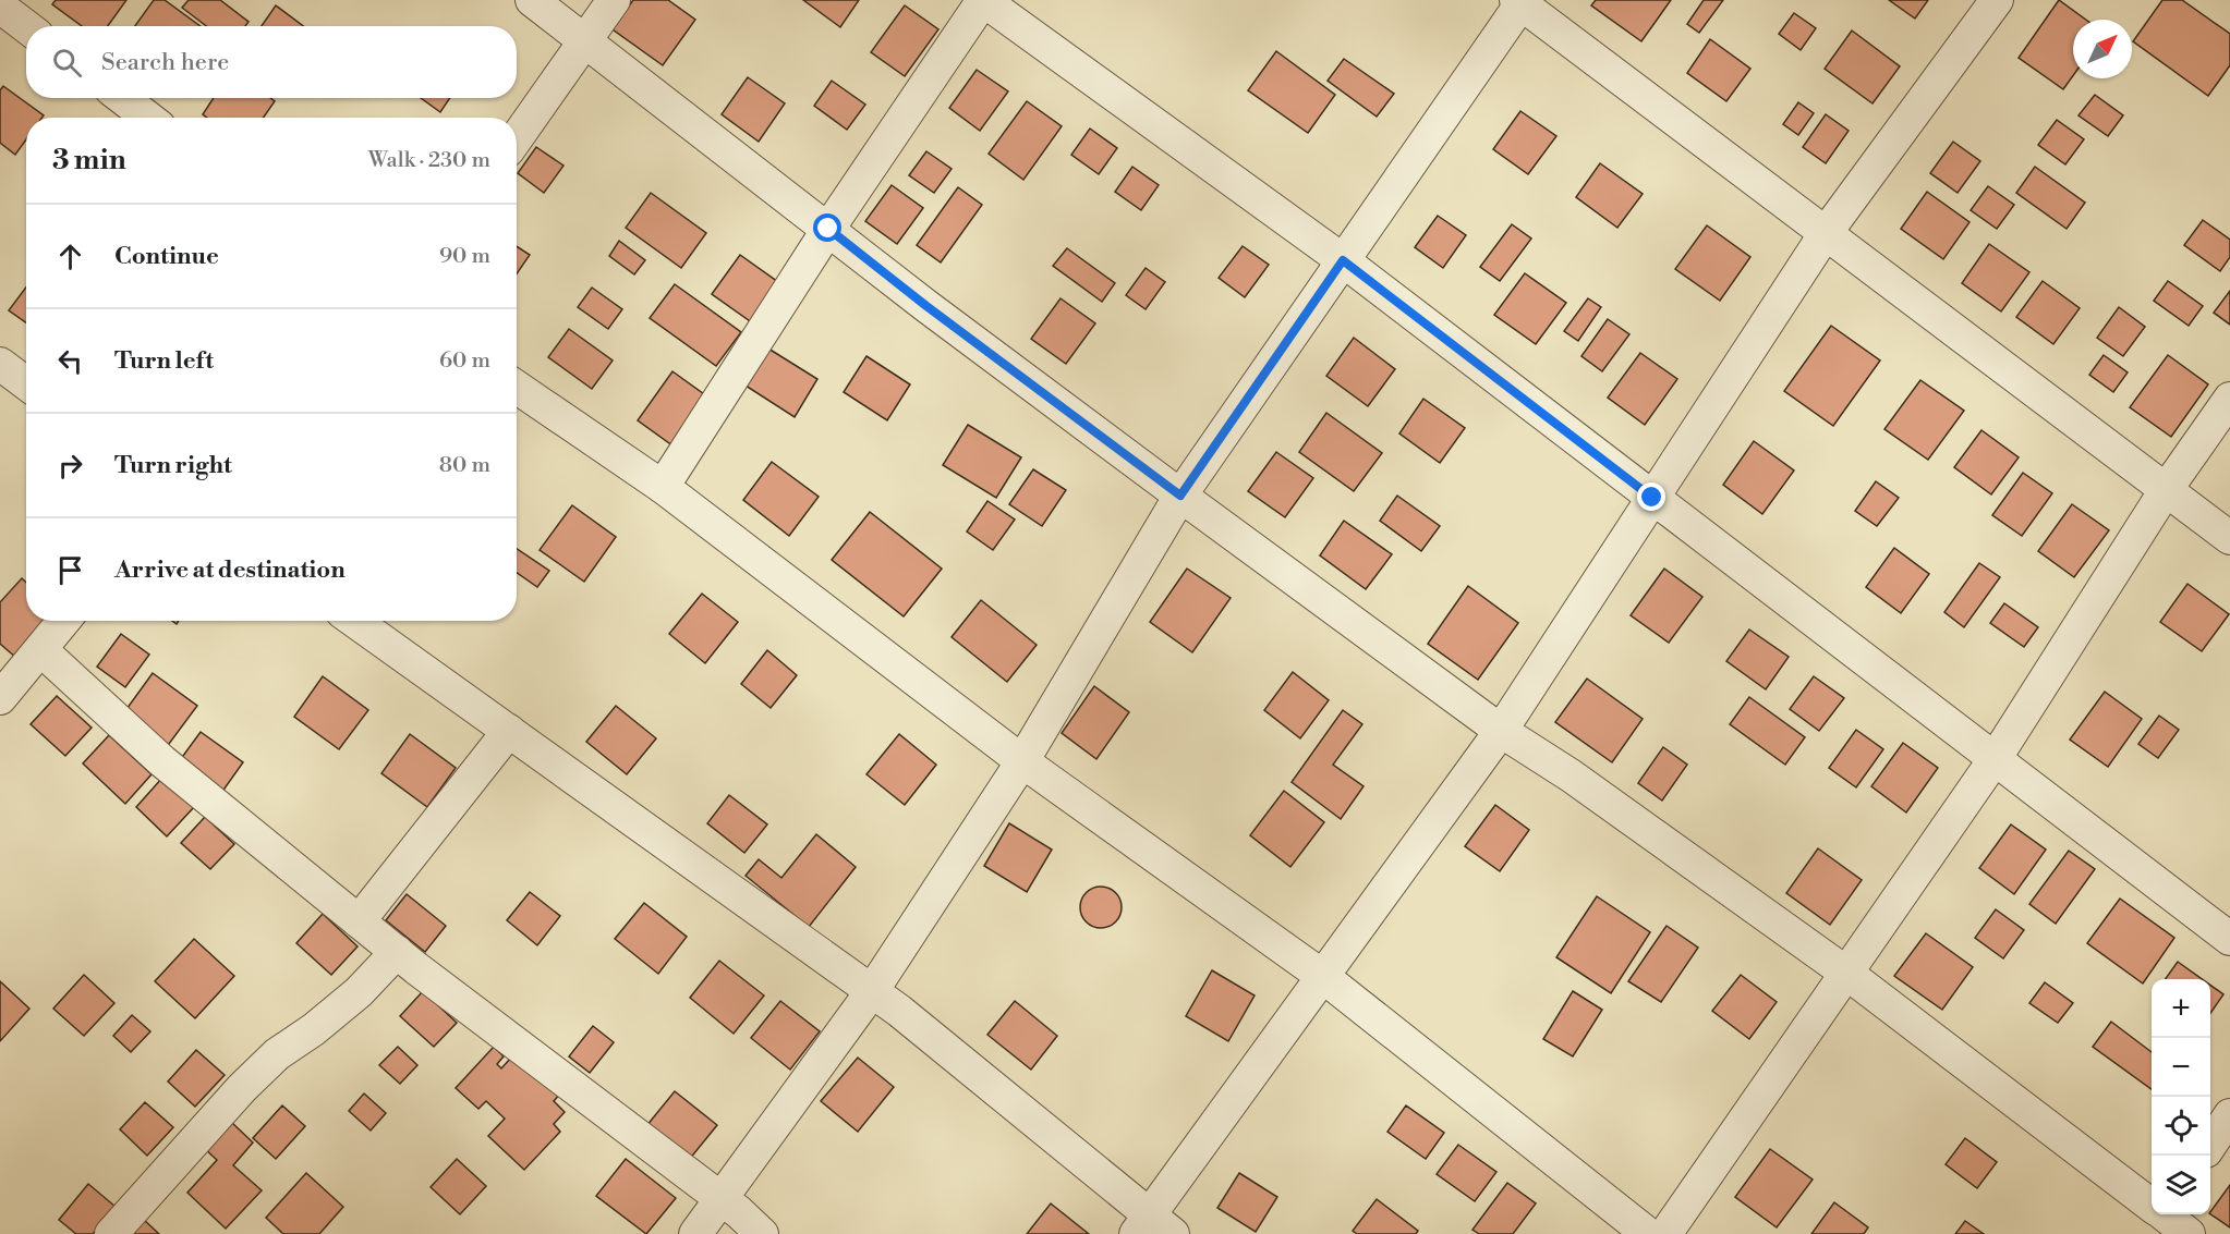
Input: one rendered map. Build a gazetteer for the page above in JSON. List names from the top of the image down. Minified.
{"north":"top right","page":{"search":"Search here","heading":["3 min","Walk · 230 m"],"list":[["Continue","90 m"],["Turn left","60 m"],["Turn right","80 m"],"Arrive at destination"],"map_buttons":["+","−"]}}
